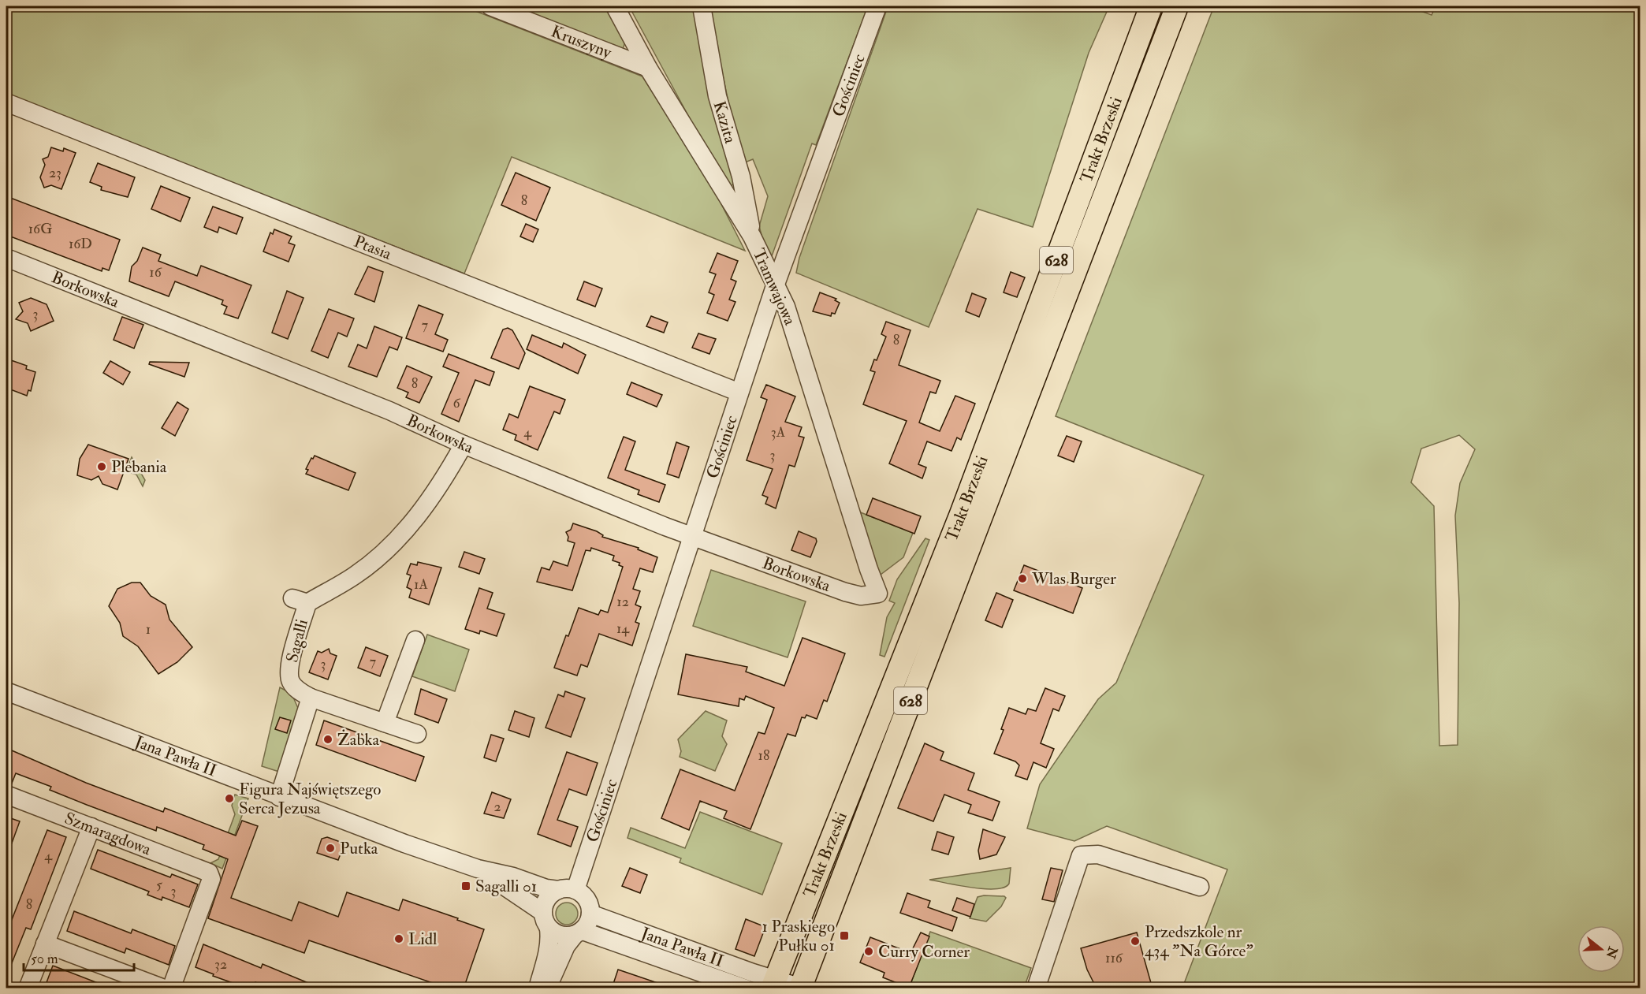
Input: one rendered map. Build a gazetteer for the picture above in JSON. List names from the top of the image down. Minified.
{"streets":{"main road":["Trakt Brzeski","628"],"street":["Kruszyny","Gościniec","Kazita","Ptasia","Tramwajowa","Borkowska","Sagalli","Jana Pawła II","Szmaragdowa"]},"crossings":[["Kruszyny","Tramwajowa"],["Gościniec","Ptasia"],["Gościniec","Tramwajowa"],["Gościniec","Borkowska"],["Gościniec","Jana Pawła II"],["Kazita","Tramwajowa"],["Trakt Brzeski","Jana Pawła II"],["Tramwajowa","Borkowska"],["Borkowska","Sagalli"]],"places":{"other":["Plebania","Wlas Burger","Żabka","Figura Najświętszego Serca Jezusa","Putka","Lidl","Przedszkole nr 434 \"Na Górce\"","Curry Corner"],"transit":["Sagalli 01","1 Praskiego Pułku 01"]},"house_numbers":["23","8","16G","16D","16","3","7","8","8","6","4","3A","3","1A","12","14","1","7","3","18","2","4","5","3","8","116","32"],"scale_bar":"50 m","north":"right"}
